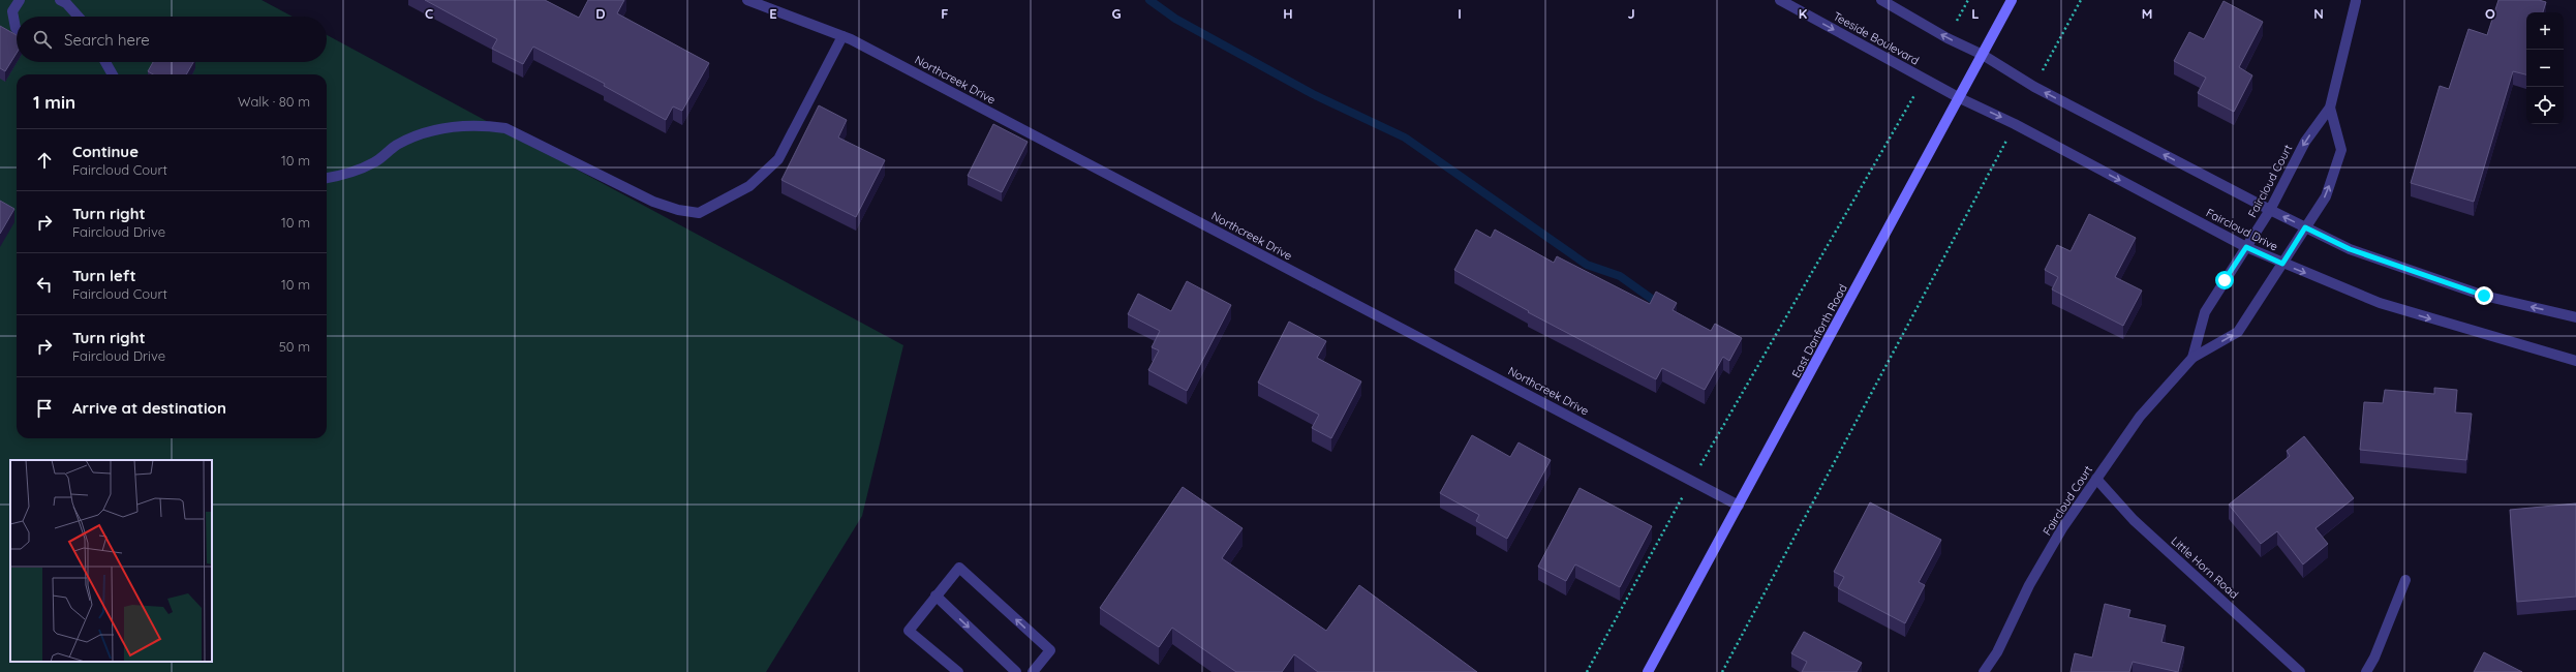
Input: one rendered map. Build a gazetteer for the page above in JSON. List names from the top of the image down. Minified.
{"streets":{"street":["Teeside Boulevard","Northcreek Drive","Faircloud Court","Faircloud Drive","East Danforth Road","Little Horn Road"]},"crossings":[["Teeside Boulevard","Faircloud Drive"],["Teeside Boulevard","East Danforth Road"],["Northcreek Drive","East Danforth Road"],["Faircloud Court","Faircloud Drive"],["Faircloud Court","Little Horn Road"],["Faircloud Drive","East Danforth Road"]],"page":{"map_buttons":["+","−"],"search":"Search here","heading":["1 min","Walk · 80 m"],"list":[["Continue","Faircloud Court","10 m"],["Turn right","Faircloud Drive","10 m"],["Turn left","Faircloud Court","10 m"],["Turn right","Faircloud Drive","50 m"],"Arrive at destination"]},"grid":{"columns":["C","D","E","F","G","H","I","J","K","L","M","N","O"]}}
